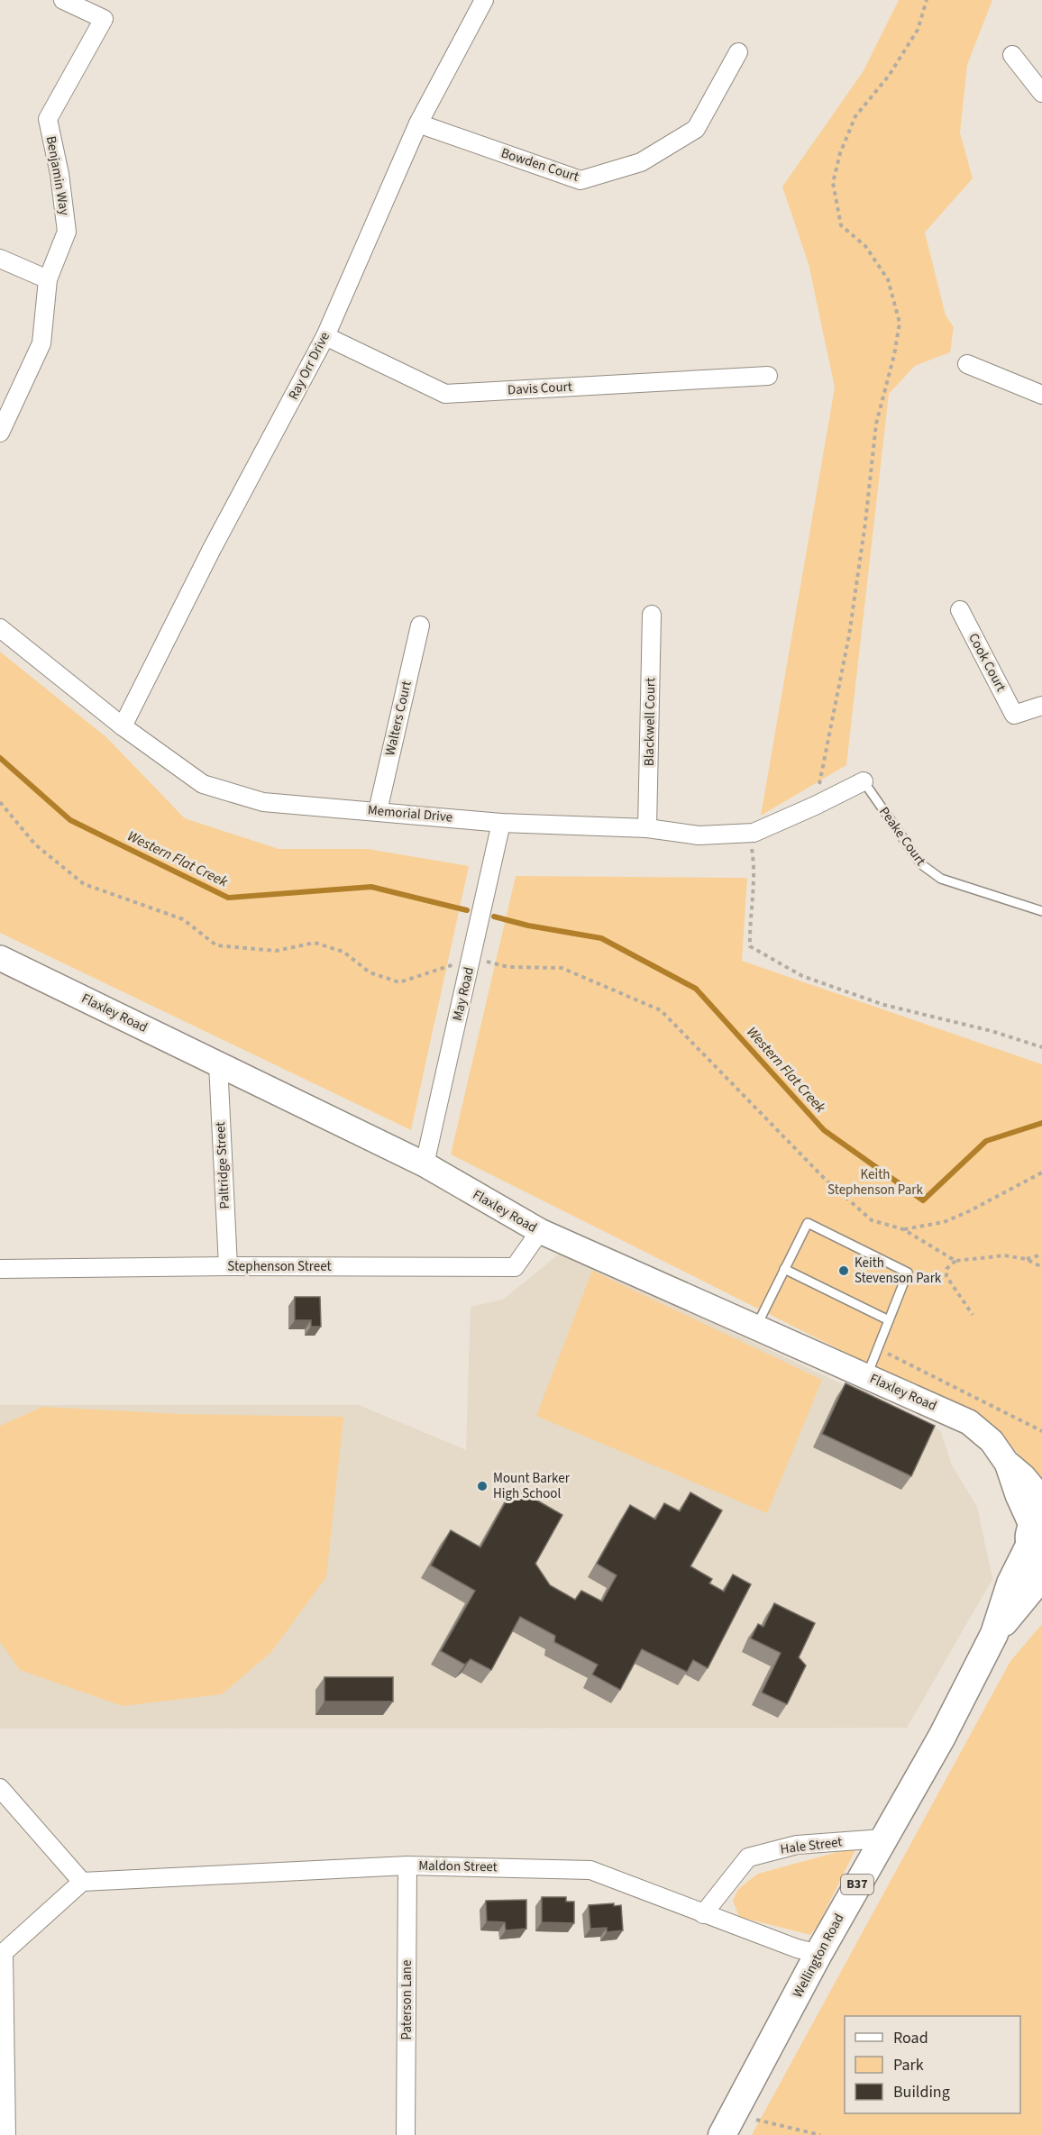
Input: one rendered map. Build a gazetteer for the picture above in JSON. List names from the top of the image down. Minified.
{"streets":{"main road":["Flaxley Road","B37","Wellington Road"],"street":["Bowden Court","Benjamin Way","Ray Orr Drive","Davis Court","Cook Court","Walters Court","Blackwell Court","Memorial Drive","May Road","Paltridge Street","Stephenson Street","Hale Street","Maldon Street","Paterson Lane"],"lane":["Peake Court"]},"crossings":[["Bowden Court","Ray Orr Drive"],["Ray Orr Drive","Davis Court"],["Ray Orr Drive","Memorial Drive"],["Walters Court","Memorial Drive"],["Blackwell Court","Memorial Drive"],["Memorial Drive","Peake Court"],["Memorial Drive","May Road"],["May Road","Flaxley Road"],["Flaxley Road","Paltridge Street"],["Flaxley Road","Stephenson Street"],["Flaxley Road","Wellington Road"],["Paltridge Street","Stephenson Street"],["Hale Street","Maldon Street"],["Hale Street","Wellington Road"],["Maldon Street","Wellington Road"],["Maldon Street","Paterson Lane"]],"water":["Western Flat Creek"],"parks":["Keith Stephenson Park"],"places":["Keith Stevenson Park","Mount Barker High School"],"legend":["Road","Park","Building"]}
